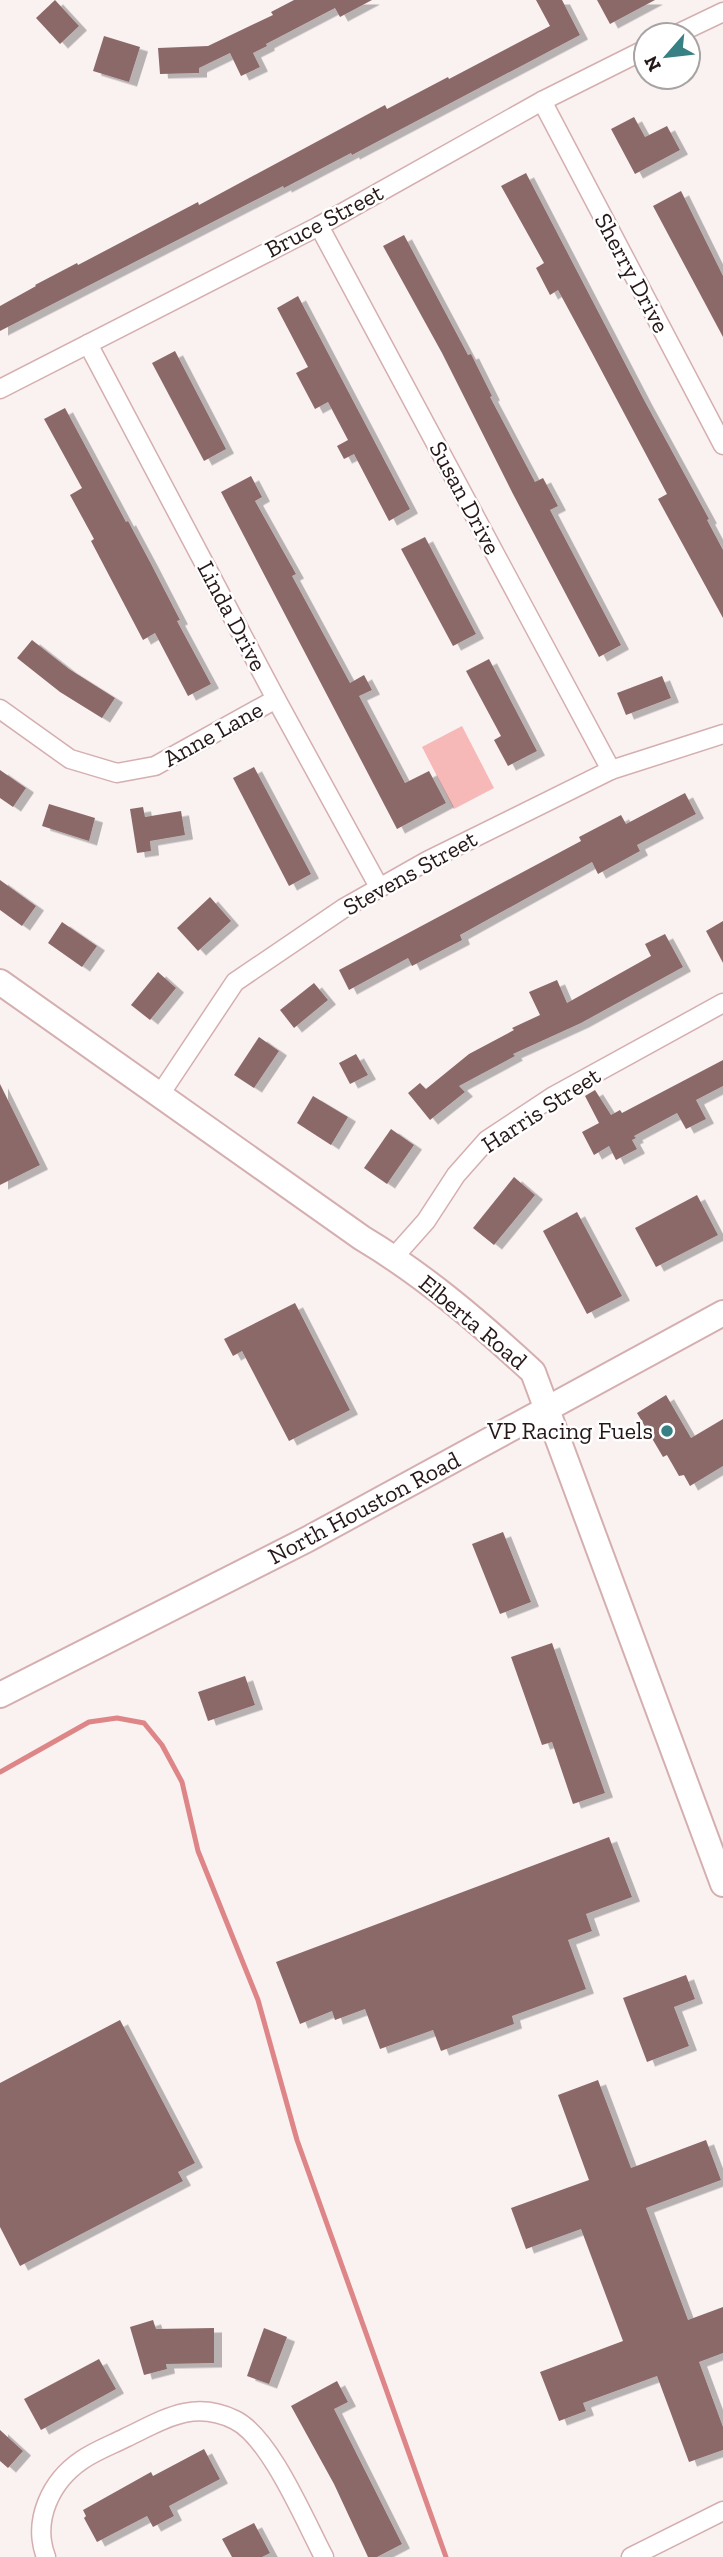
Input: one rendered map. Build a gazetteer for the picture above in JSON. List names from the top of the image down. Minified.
{"streets":{"street":["Bruce Street","Sherry Drive","Susan Drive","Linda Drive","Anne Lane","Stevens Street","Harris Street","Elberta Road","North Houston Road"]},"crossings":[["Bruce Street","Sherry Drive"],["Bruce Street","Susan Drive"],["Bruce Street","Linda Drive"],["Susan Drive","Stevens Street"],["Linda Drive","Anne Lane"],["Linda Drive","Stevens Street"],["Stevens Street","Elberta Road"],["Harris Street","Elberta Road"],["Elberta Road","North Houston Road"]],"places":["VP Racing Fuels"],"north":"bottom left"}
